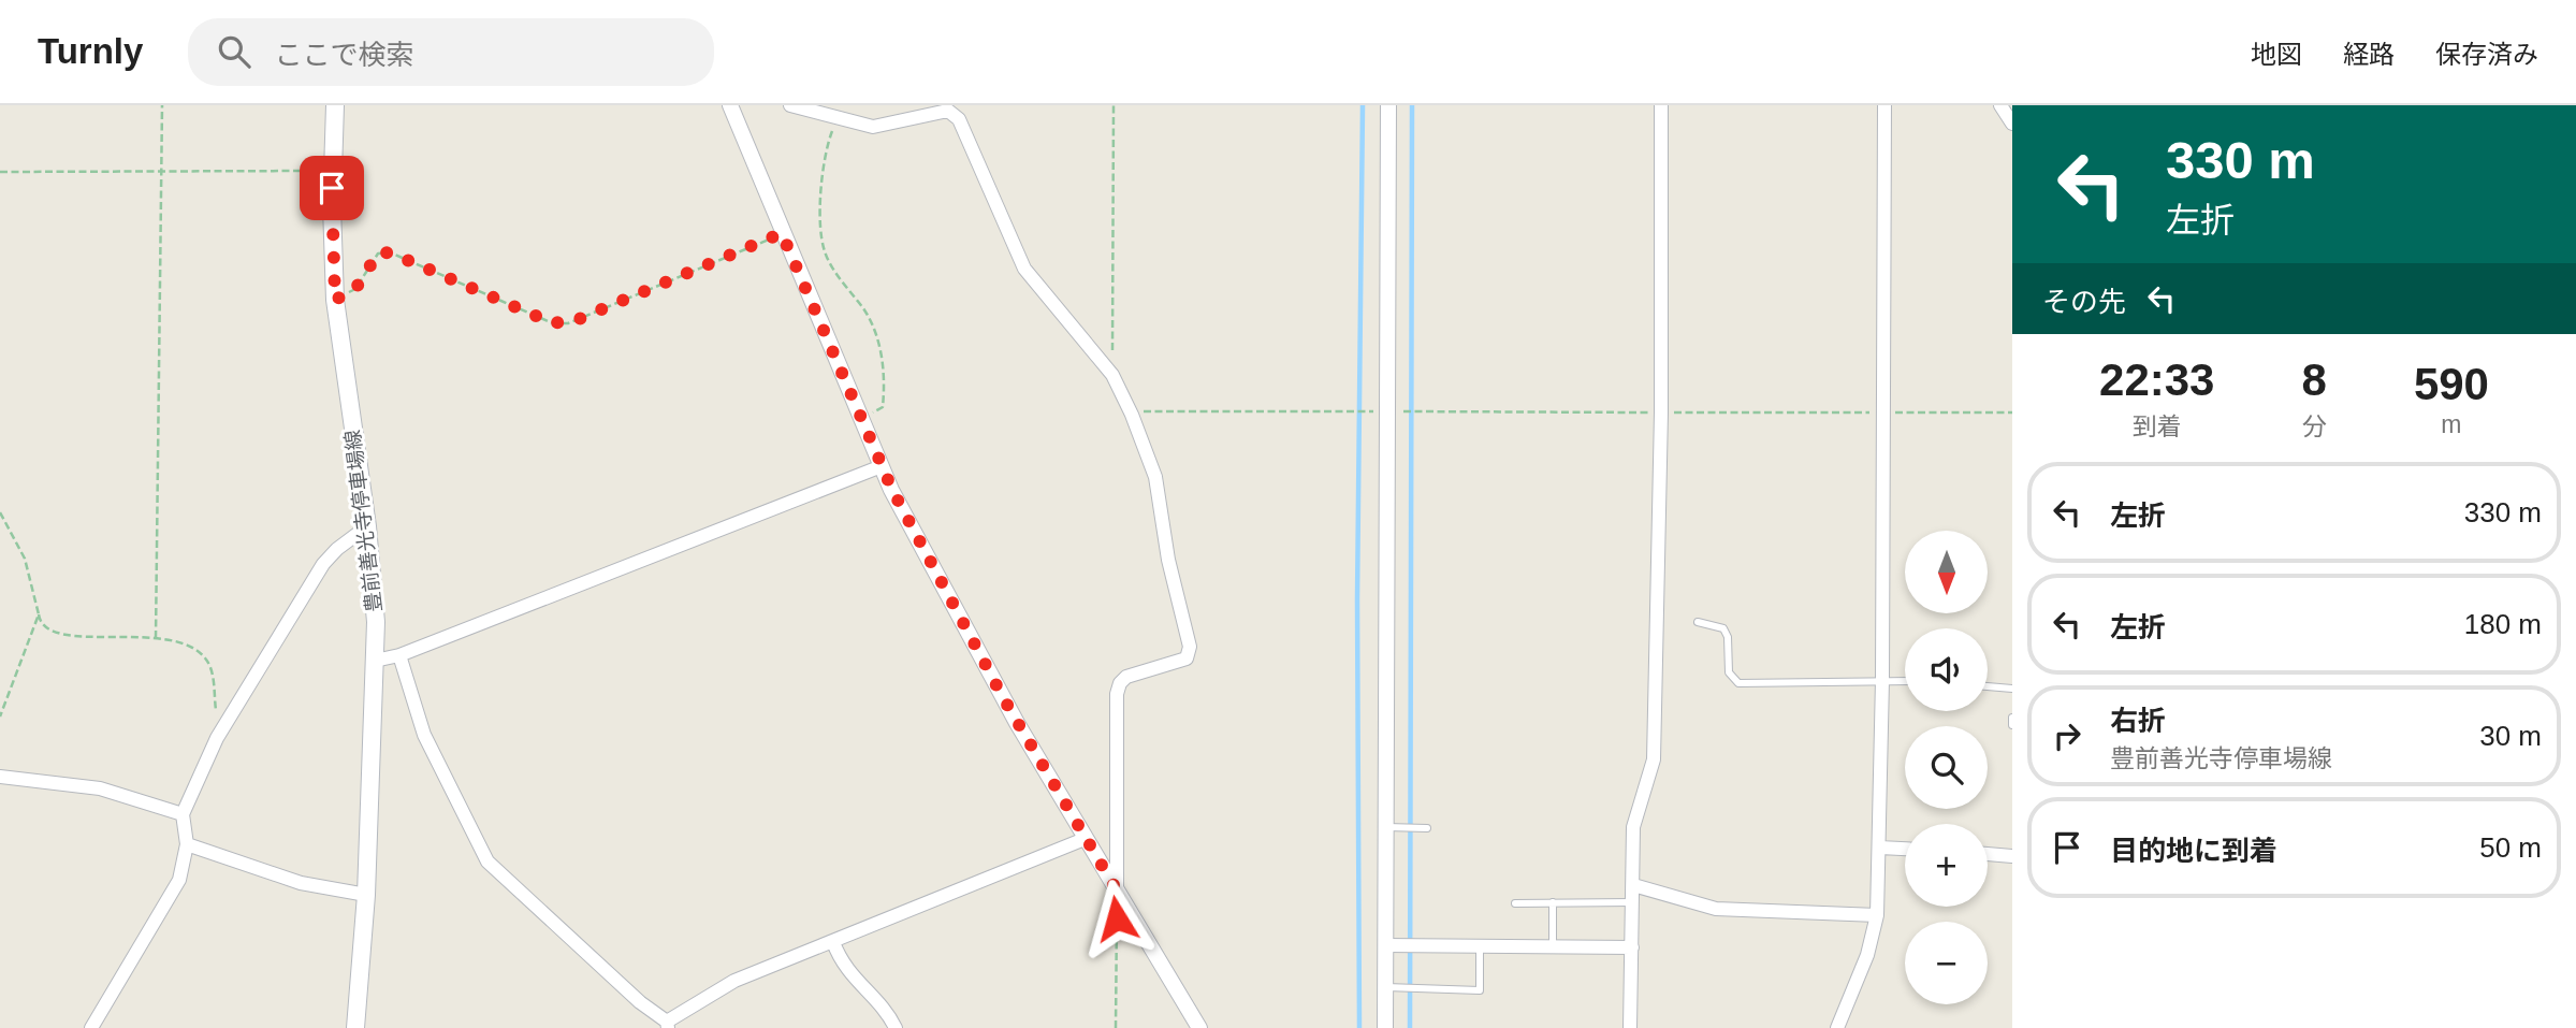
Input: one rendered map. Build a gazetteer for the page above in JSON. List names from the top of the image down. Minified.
{"streets":{"main road":["豊前善光寺停車場線"]},"north":"bottom","page":{"header":"Turnly","search":"ここで検索","nav":["地図","経路","保存済み"],"turn":["330 m","左折"],"then":"その先","eta":["22:33","到着","8","分","590","m"],"list":[{"name":"左折","value":"330 m"},{"name":"左折","value":"180 m"},{"name":"右折","note":"豊前善光寺停車場線","value":"30 m"},{"name":"目的地に到着","value":"50 m"}],"map_buttons":["+","−"]}}
